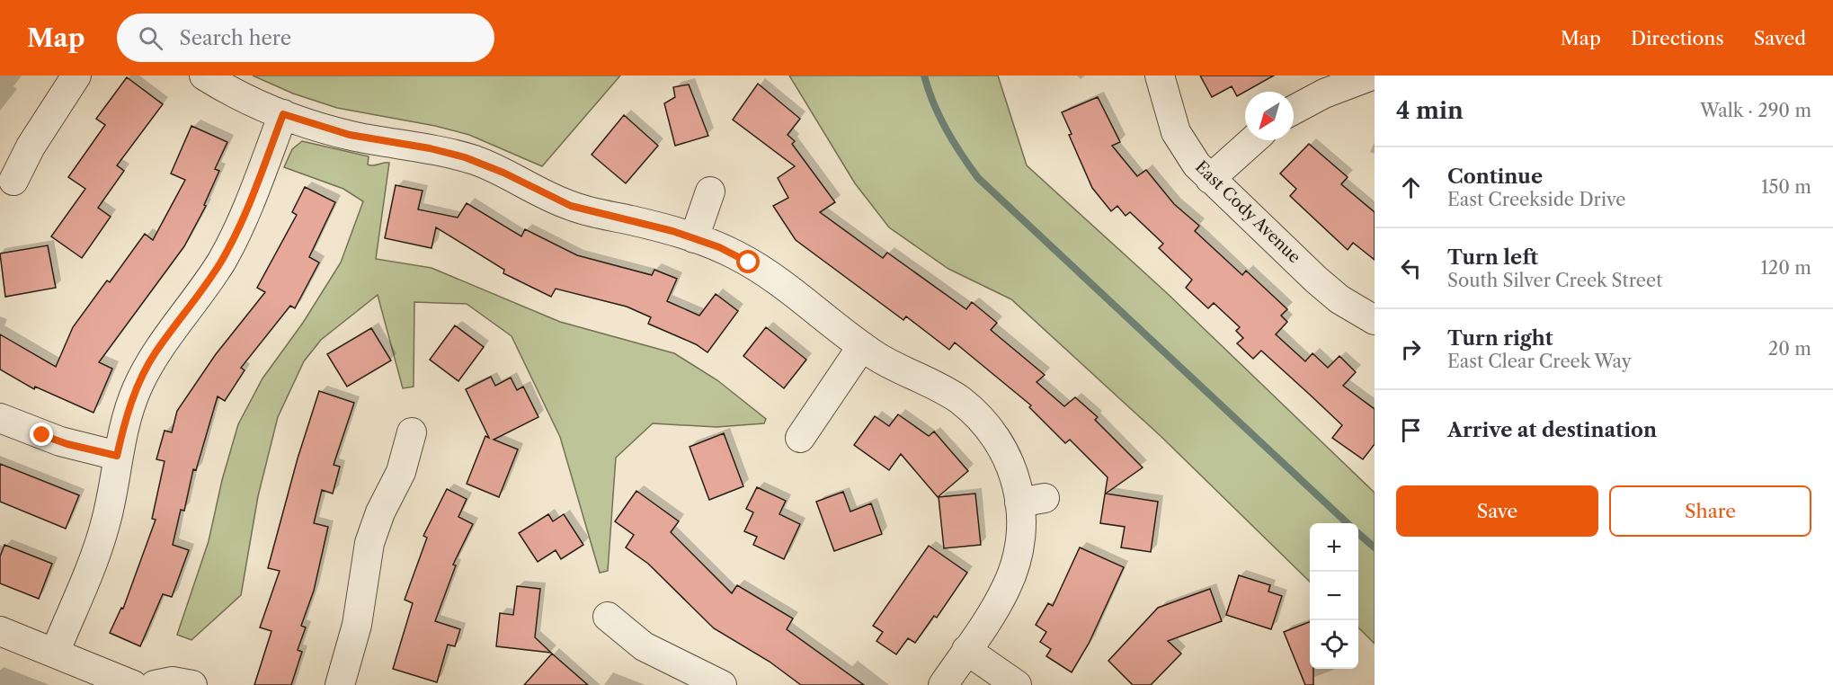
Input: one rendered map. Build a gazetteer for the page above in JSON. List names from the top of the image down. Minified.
{"streets":{"street":["East Cody Avenue"]},"north":"bottom left","page":{"header":"Map","search":"Search here","nav":["Map","Directions","Saved"],"heading":["4 min","Walk · 290 m"],"list":[["Continue","East Creekside Drive","150 m"],["Turn left","South Silver Creek Street","120 m"],["Turn right","East Clear Creek Way","20 m"],"Arrive at destination"],"buttons":["Save","Share"],"map_buttons":["+","−"]}}
